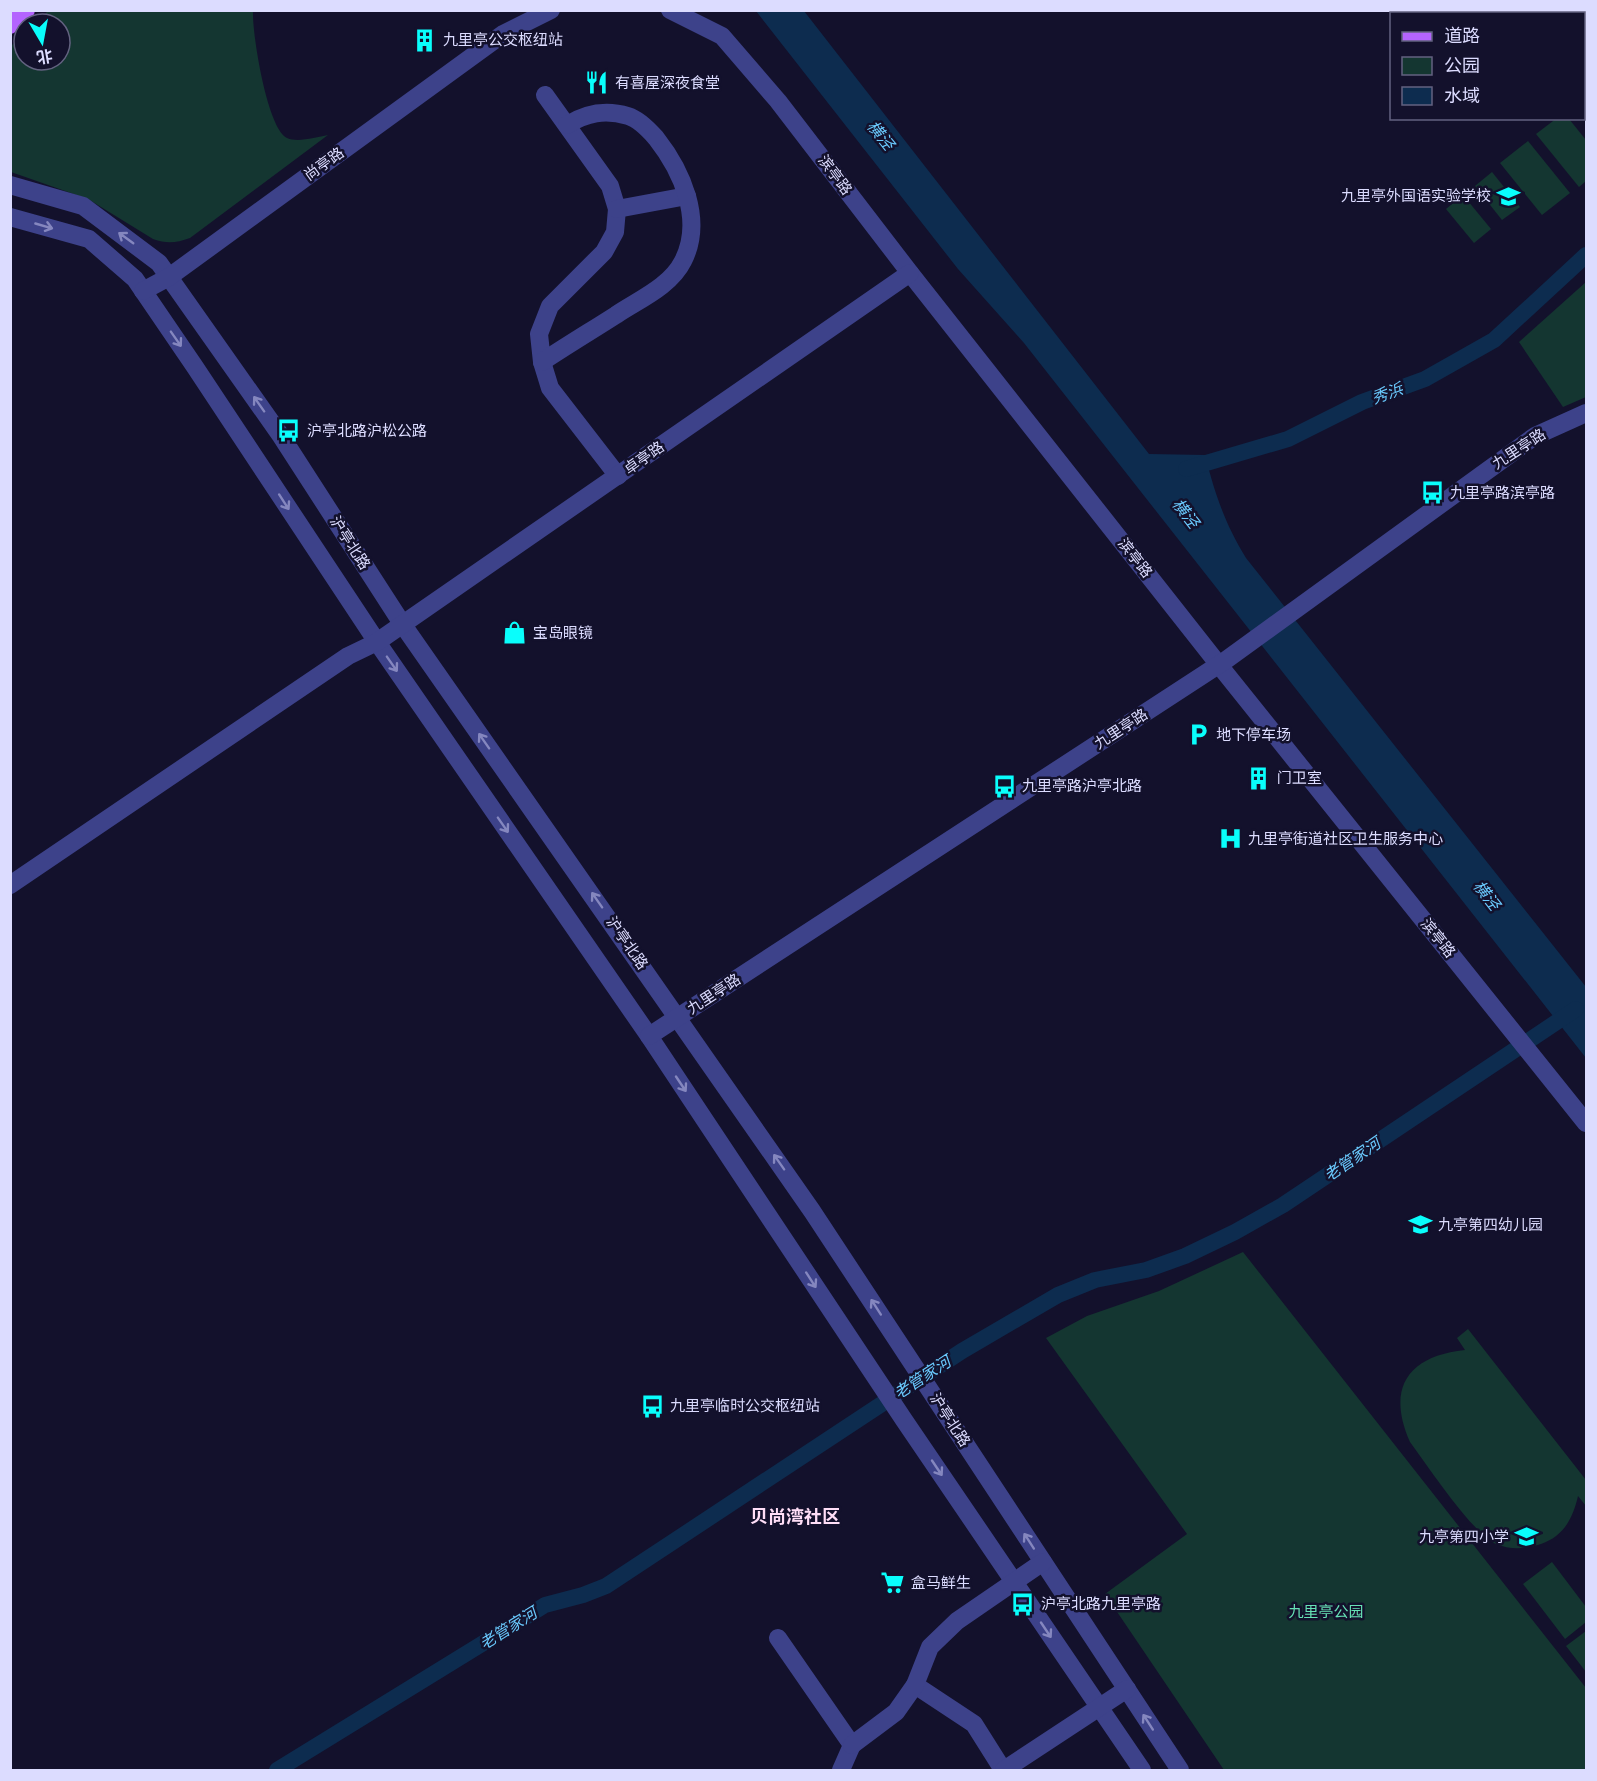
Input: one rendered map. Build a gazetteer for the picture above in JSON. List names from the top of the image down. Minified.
{"streets":{"street":["尚亭路","滨亭路","九里亭路","卓亭路","沪亭北路"]},"crossings":[["尚亭路","沪亭北路"],["滨亭路","九里亭路"],["滨亭路","卓亭路"],["九里亭路","沪亭北路"],["卓亭路","沪亭北路"]],"districts":["贝尚湾社区"],"water":["横泾","秀浜","老管家河"],"parks":["九里亭公园"],"places":{"building":["九里亭公交枢纽站","门卫室"],"restaurant":["有喜屋深夜食堂"],"school or university":["九里亭外国语实验学校","九亭第四幼儿园","九亭第四小学"],"bus stop":["沪亭北路沪松公路","九里亭路滨亭路","九里亭路沪亭北路","九里亭临时公交枢纽站","沪亭北路九里亭路"],"shop":["宝岛眼镜"],"parking":["地下停车场"],"hospital":["九里亭街道社区卫生服务中心"],"supermarket":["盒马鲜生"]},"legend":["道路","公园","水域"],"north":"bottom"}
